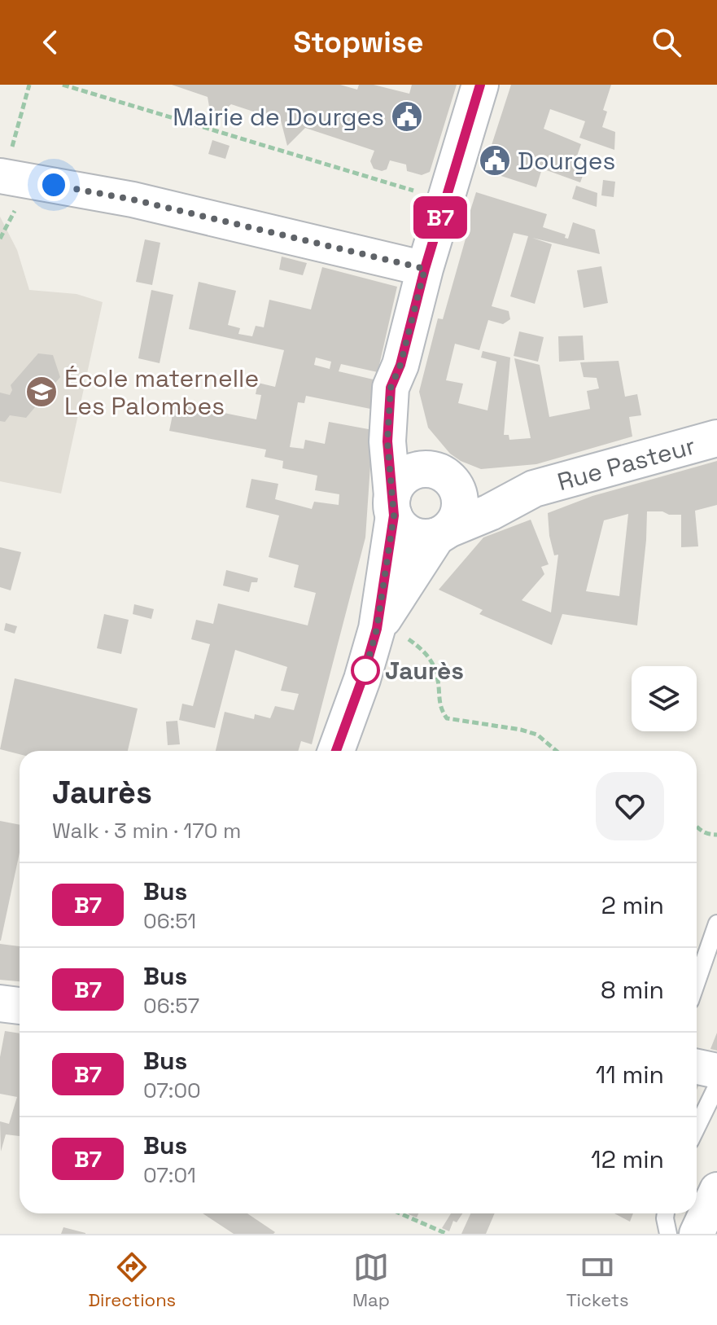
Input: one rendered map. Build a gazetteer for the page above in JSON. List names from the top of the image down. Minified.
{"streets":{"street":["Rue Pasteur"]},"places":{"public building":["Mairie de Dourges","Dourges"],"school or university":["École maternelle Les Palombes"],"other":["Jaurès"]},"lines":["bus line B7"],"page":{"header":"Stopwise","on_map":"B7","heading":["Jaurès","Walk · 3 min · 170 m"],"list":[{"mark":"B7","name":"Bus","note":"06:51","value":"2 min"},{"mark":"B7","name":"Bus","note":"06:57","value":"8 min"},{"mark":"B7","name":"Bus","note":"07:00","value":"11 min"},{"mark":"B7","name":"Bus","note":"07:01","value":"12 min"}],"tabs":["Directions","Map","Tickets"]}}
